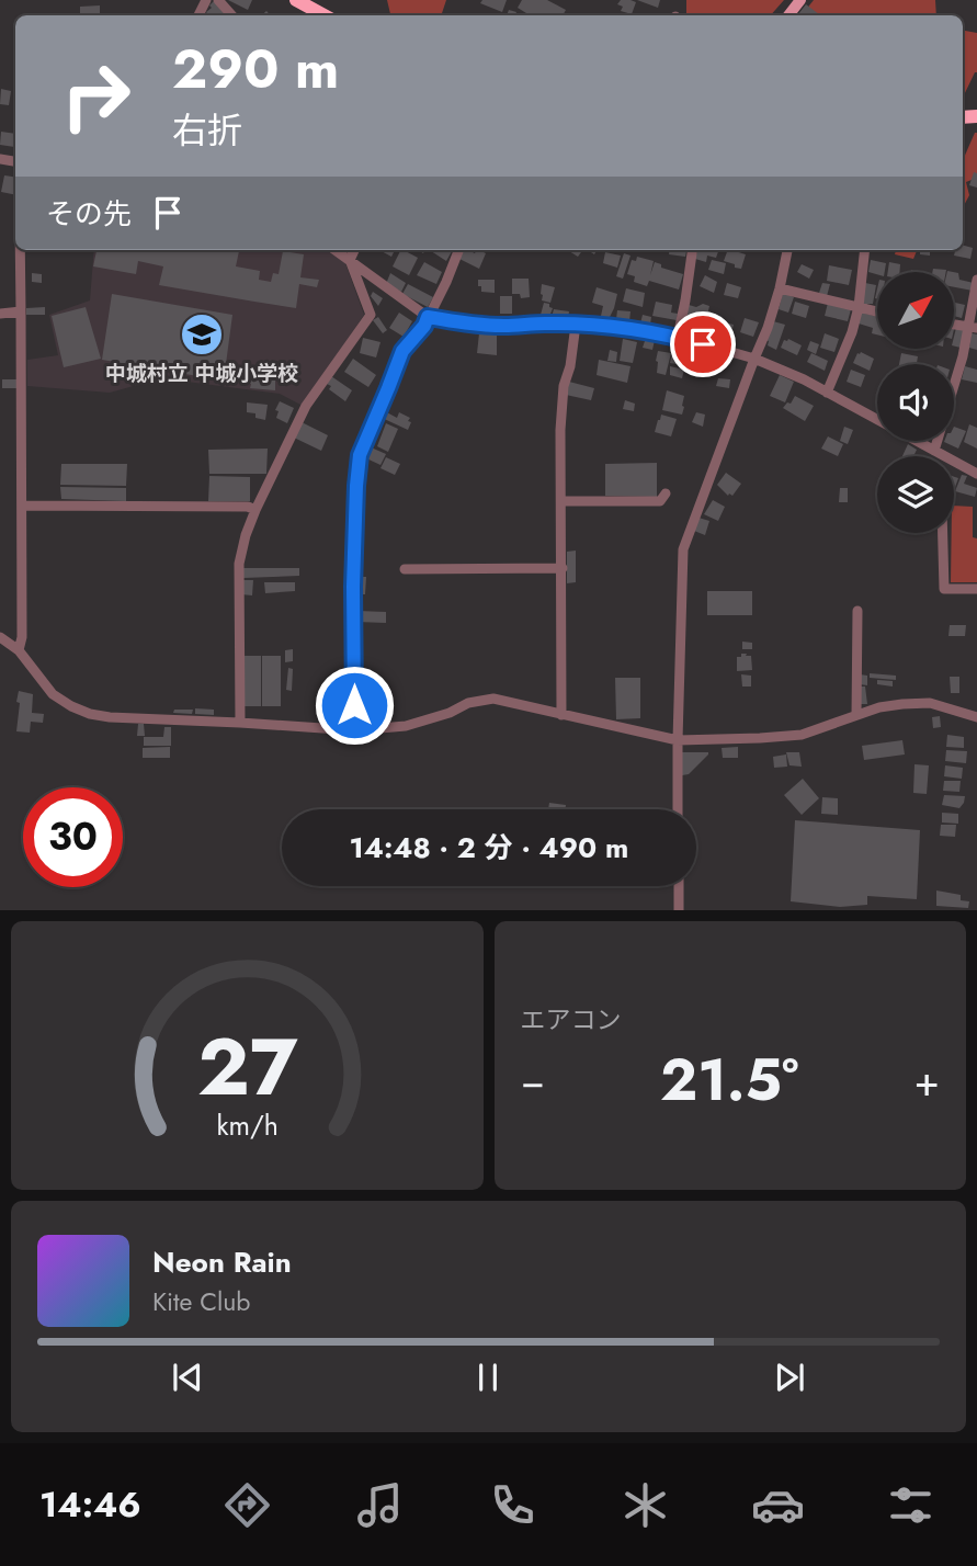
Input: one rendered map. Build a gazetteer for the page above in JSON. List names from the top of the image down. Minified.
{"places":{"school or university":["中城村立 中城小学校"]},"north":"top right","page":{"turn":["290 m","右折"],"then":"その先","limit":"30","trip":"14:48 · 2 分 · 490 m","tile":"エアコン","heat":["−","21.5°","+"],"song":["Neon Rain","Kite Club"],"tabs":"14:46","gauge":["27","km/h"]}}
